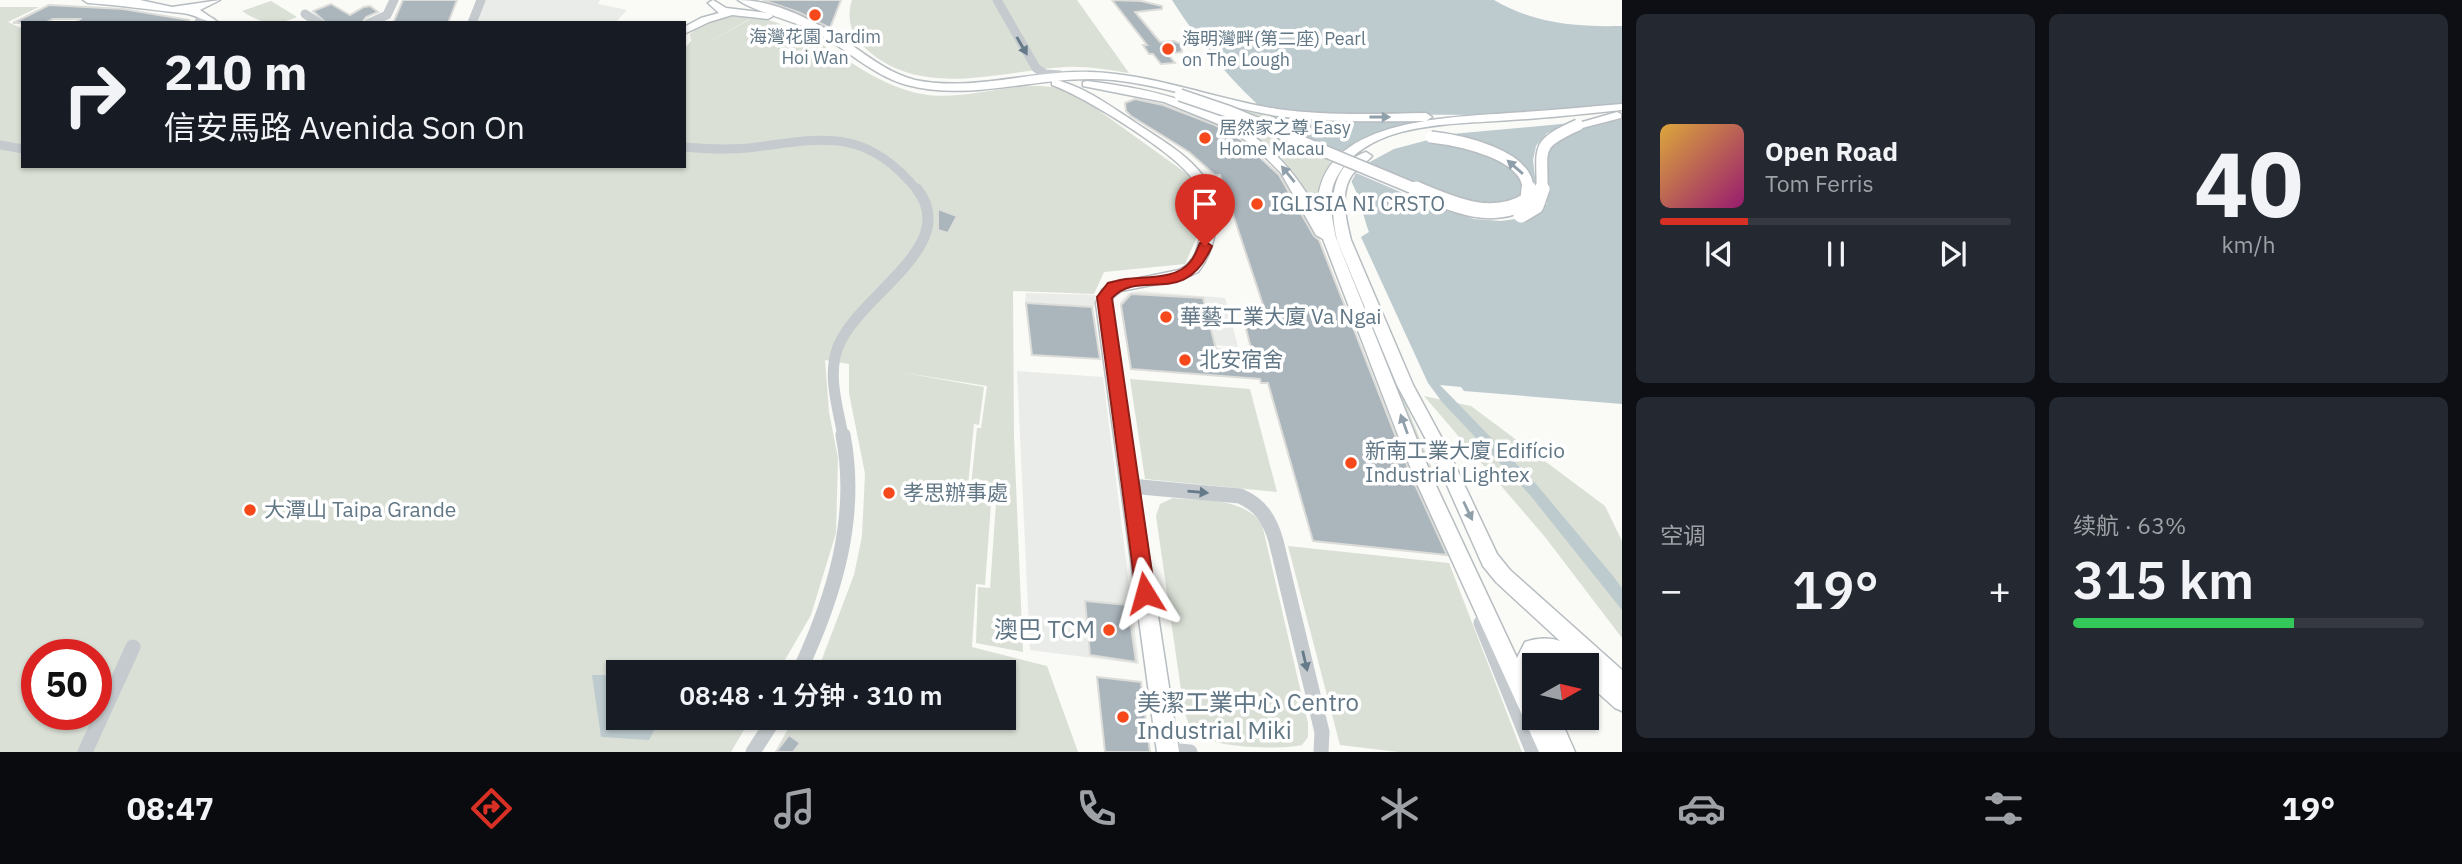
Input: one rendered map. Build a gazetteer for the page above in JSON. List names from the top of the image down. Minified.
{"places":["海灣花園 Jardim Hoi Wan","海明灣畔(第二座) Pearl on The Lough","居然家之尊 Easy Home Macau","IGLISIA NI CRSTO","華藝工業大廈 Va Ngai","北安宿舍","新南工業大廈 Edifício Industrial Lightex","孝思辦事處","大潭山 Taipa Grande","澳巴 TCM","美潔工業中心 Centro Industrial Miki"],"north":"right","page":{"tile":[["40","km/h"],"空调",["续航 · 63%","315 km"]],"turn":["210 m","信安馬路 Avenida Son On"],"song":["Open Road","Tom Ferris"],"heat":["−","19°","+"],"limit":"50","trip":"08:48 · 1 分钟 · 310 m","tabs":["08:47","19°"]}}
